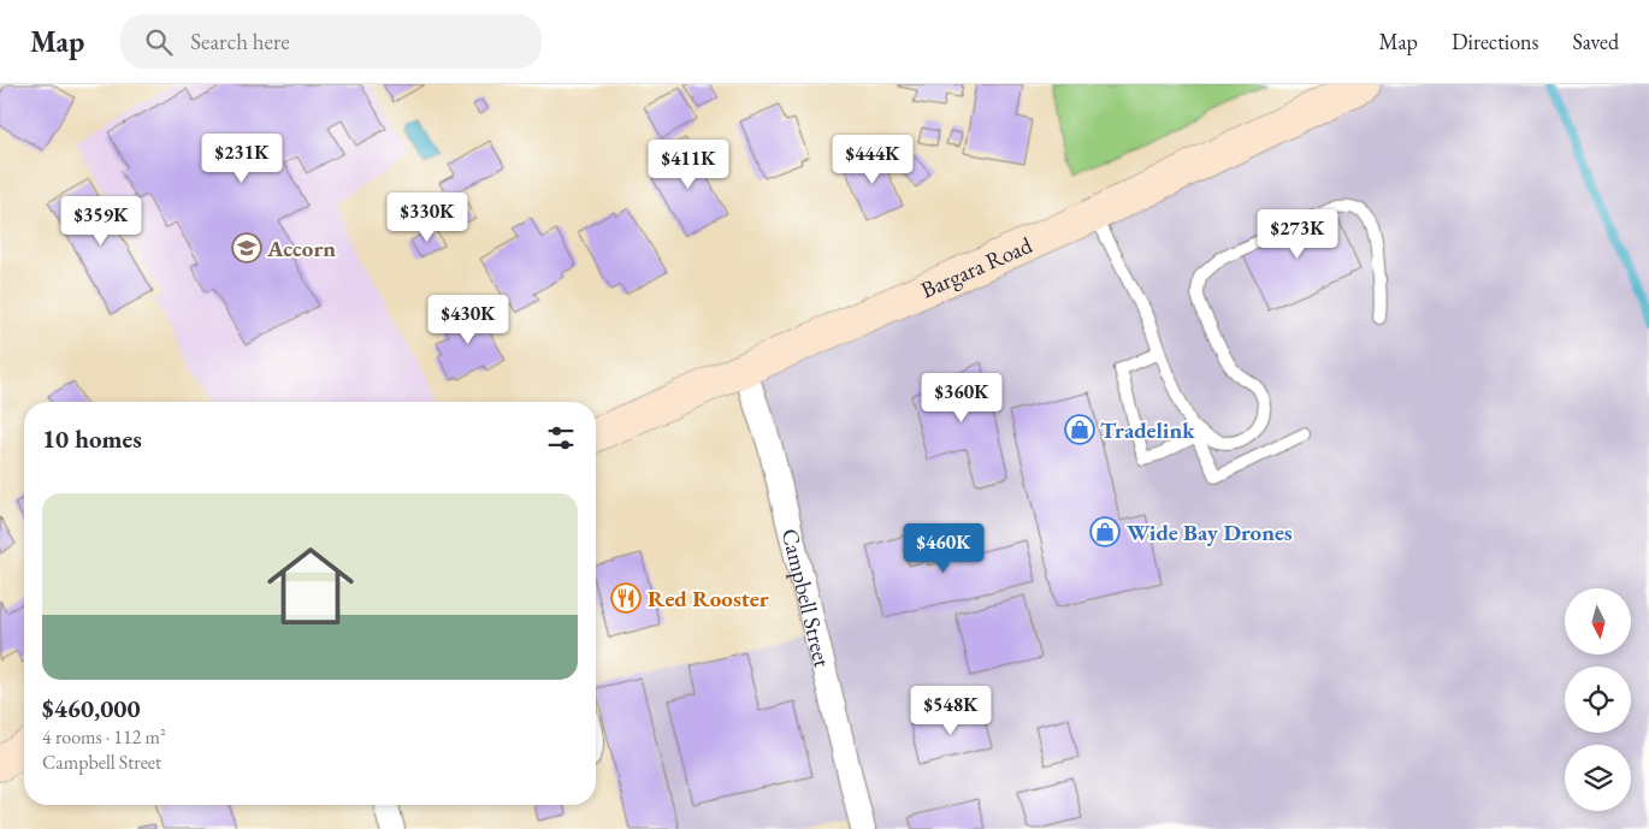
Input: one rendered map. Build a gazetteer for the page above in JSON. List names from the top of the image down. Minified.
{"streets":{"main road":["Bargara Road"],"street":["Campbell Street"]},"crossings":[["Bargara Road","Campbell Street"]],"places":{"school or university":["Accorn"],"shop":["Tradelink","Wide Bay Drones"],"restaurant":["Red Rooster"]},"north":"bottom","page":{"header":"Map","search":"Search here","nav":["Map","Directions","Saved"],"price":["$231K","$444K","$411K","$330K","$359K","$273K","$430K","$360K","$460K","$548K"],"heading":"10 homes","list":[{"name":"$460,000","note":"4 rooms · 112 m² · Campbell Street"}]}}
